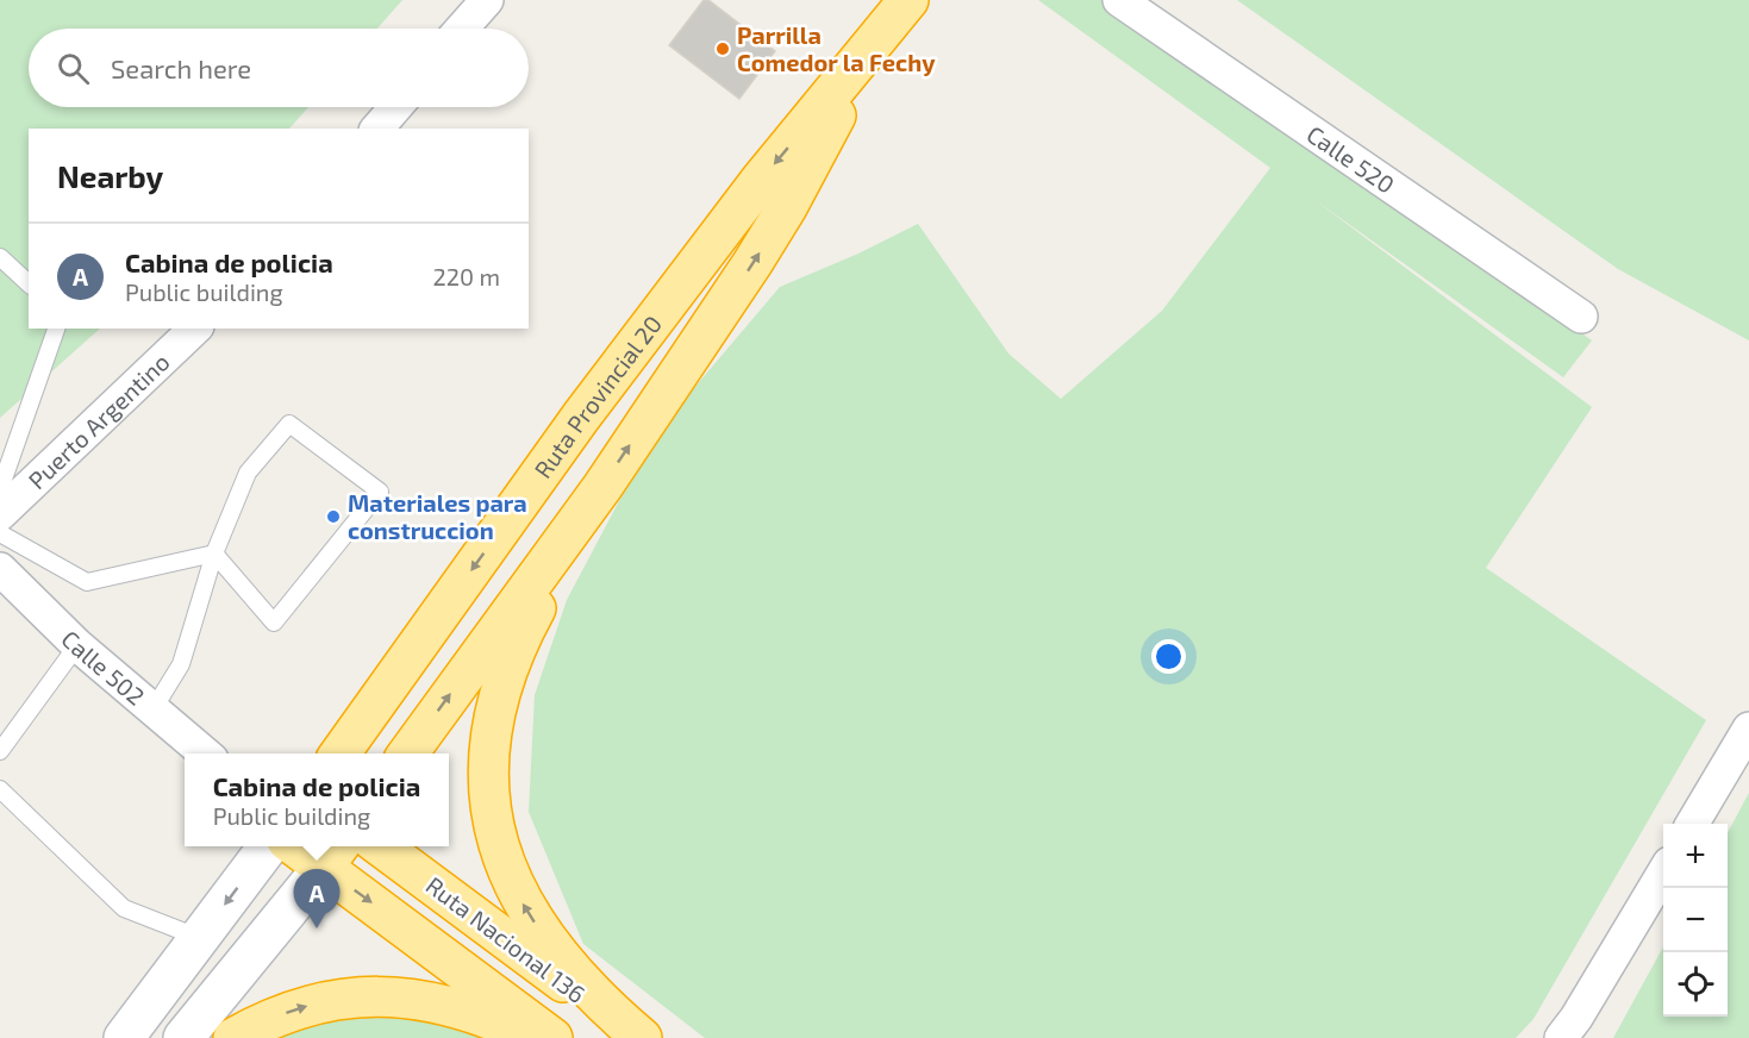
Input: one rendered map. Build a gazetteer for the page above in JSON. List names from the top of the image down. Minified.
{"streets":{"highway":["Ruta Provincial 20","Ruta Nacional 136"],"street":["Calle 520","Puerto Argentino","Calle 502"]},"places":["Parrilla Comedor la Fechy","Materiales para construccion"],"page":{"search":"Search here","heading":"Nearby","list":[{"mark":"A","name":"Cabina de policia","note":"Public building","value":"220 m"}],"popup":["Cabina de policia","Public building"],"map_buttons":["+","−"],"pins":"A"}}
